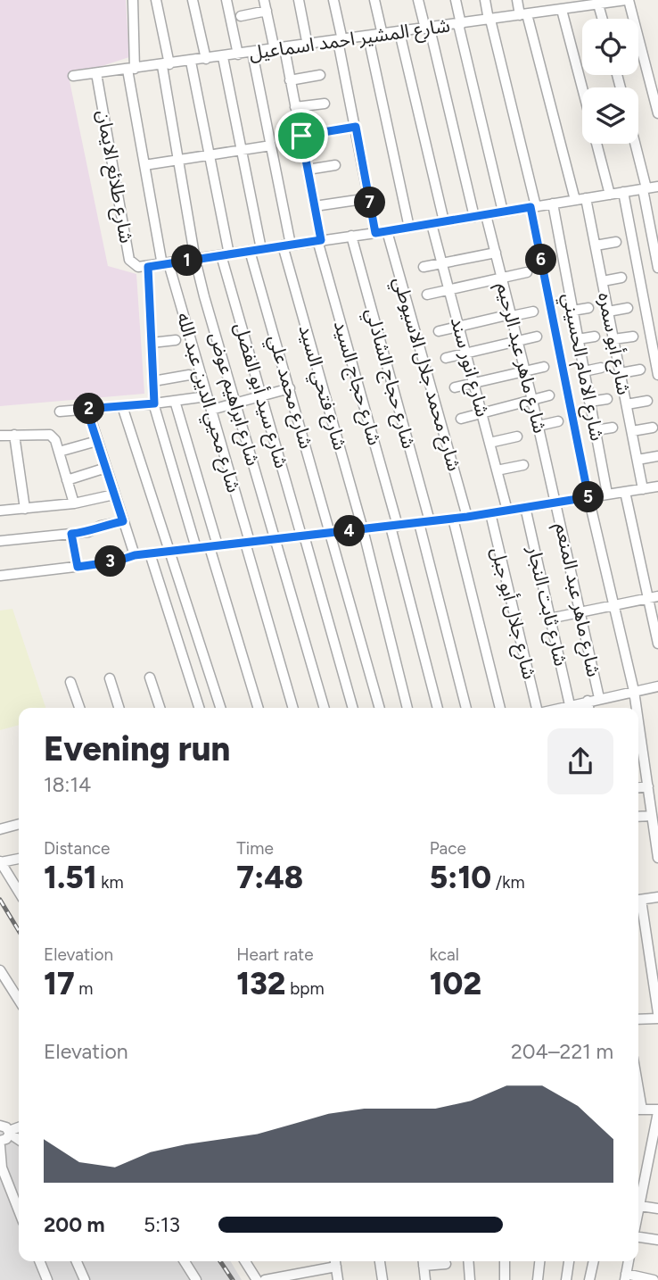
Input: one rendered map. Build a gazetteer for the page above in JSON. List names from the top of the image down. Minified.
{"streets":{"street":["شارع المشير احمد اسماعيل","شارع طلائع الايمان","شارع أبو سمره","شارع ماهر عبد الرحيم","شارع انور سند","شارع الامام الحسيني","شارع محمد جلال الاسيوطي","شارع حجاج الشاذلي","شارع حجاج السيد","شارع فتحي السيد","شارع محمد علي","شارع سيد أبو الفضل","شارع ابراهيم عوض","شارع محيي الدين عبد الله","شارع ماهر عبد المنعم","شارع ثابت النجار","شارع جلال أبو جبل"]},"crossings":[["شارع المشير احمد اسماعيل","شارع طلائع الايمان"],["شارع المشير احمد اسماعيل","شارع حجاج السيد"],["شارع المشير احمد اسماعيل","شارع فتحي السيد"],["شارع المشير احمد اسماعيل","شارع سيد أبو الفضل"],["شارع المشير احمد اسماعيل","شارع ابراهيم عوض"],["شارع المشير احمد اسماعيل","شارع محيي الدين عبد الله"],["شارع ماهر عبد الرحيم","شارع ماهر عبد المنعم"]],"page":{"pins":["7","6","1","2","5","4","3"],"heading":["Evening run","18:14"],"stats":[["Distance","1.51 km"],["Time","7:48"],["Pace","5:10 /km"],["Elevation","17 m"],["Heart rate","132 bpm"],["kcal","102"]],"chart":["Elevation","204–221 m"],"list":[{"name":"200 m","note":"5:13"}]}}
